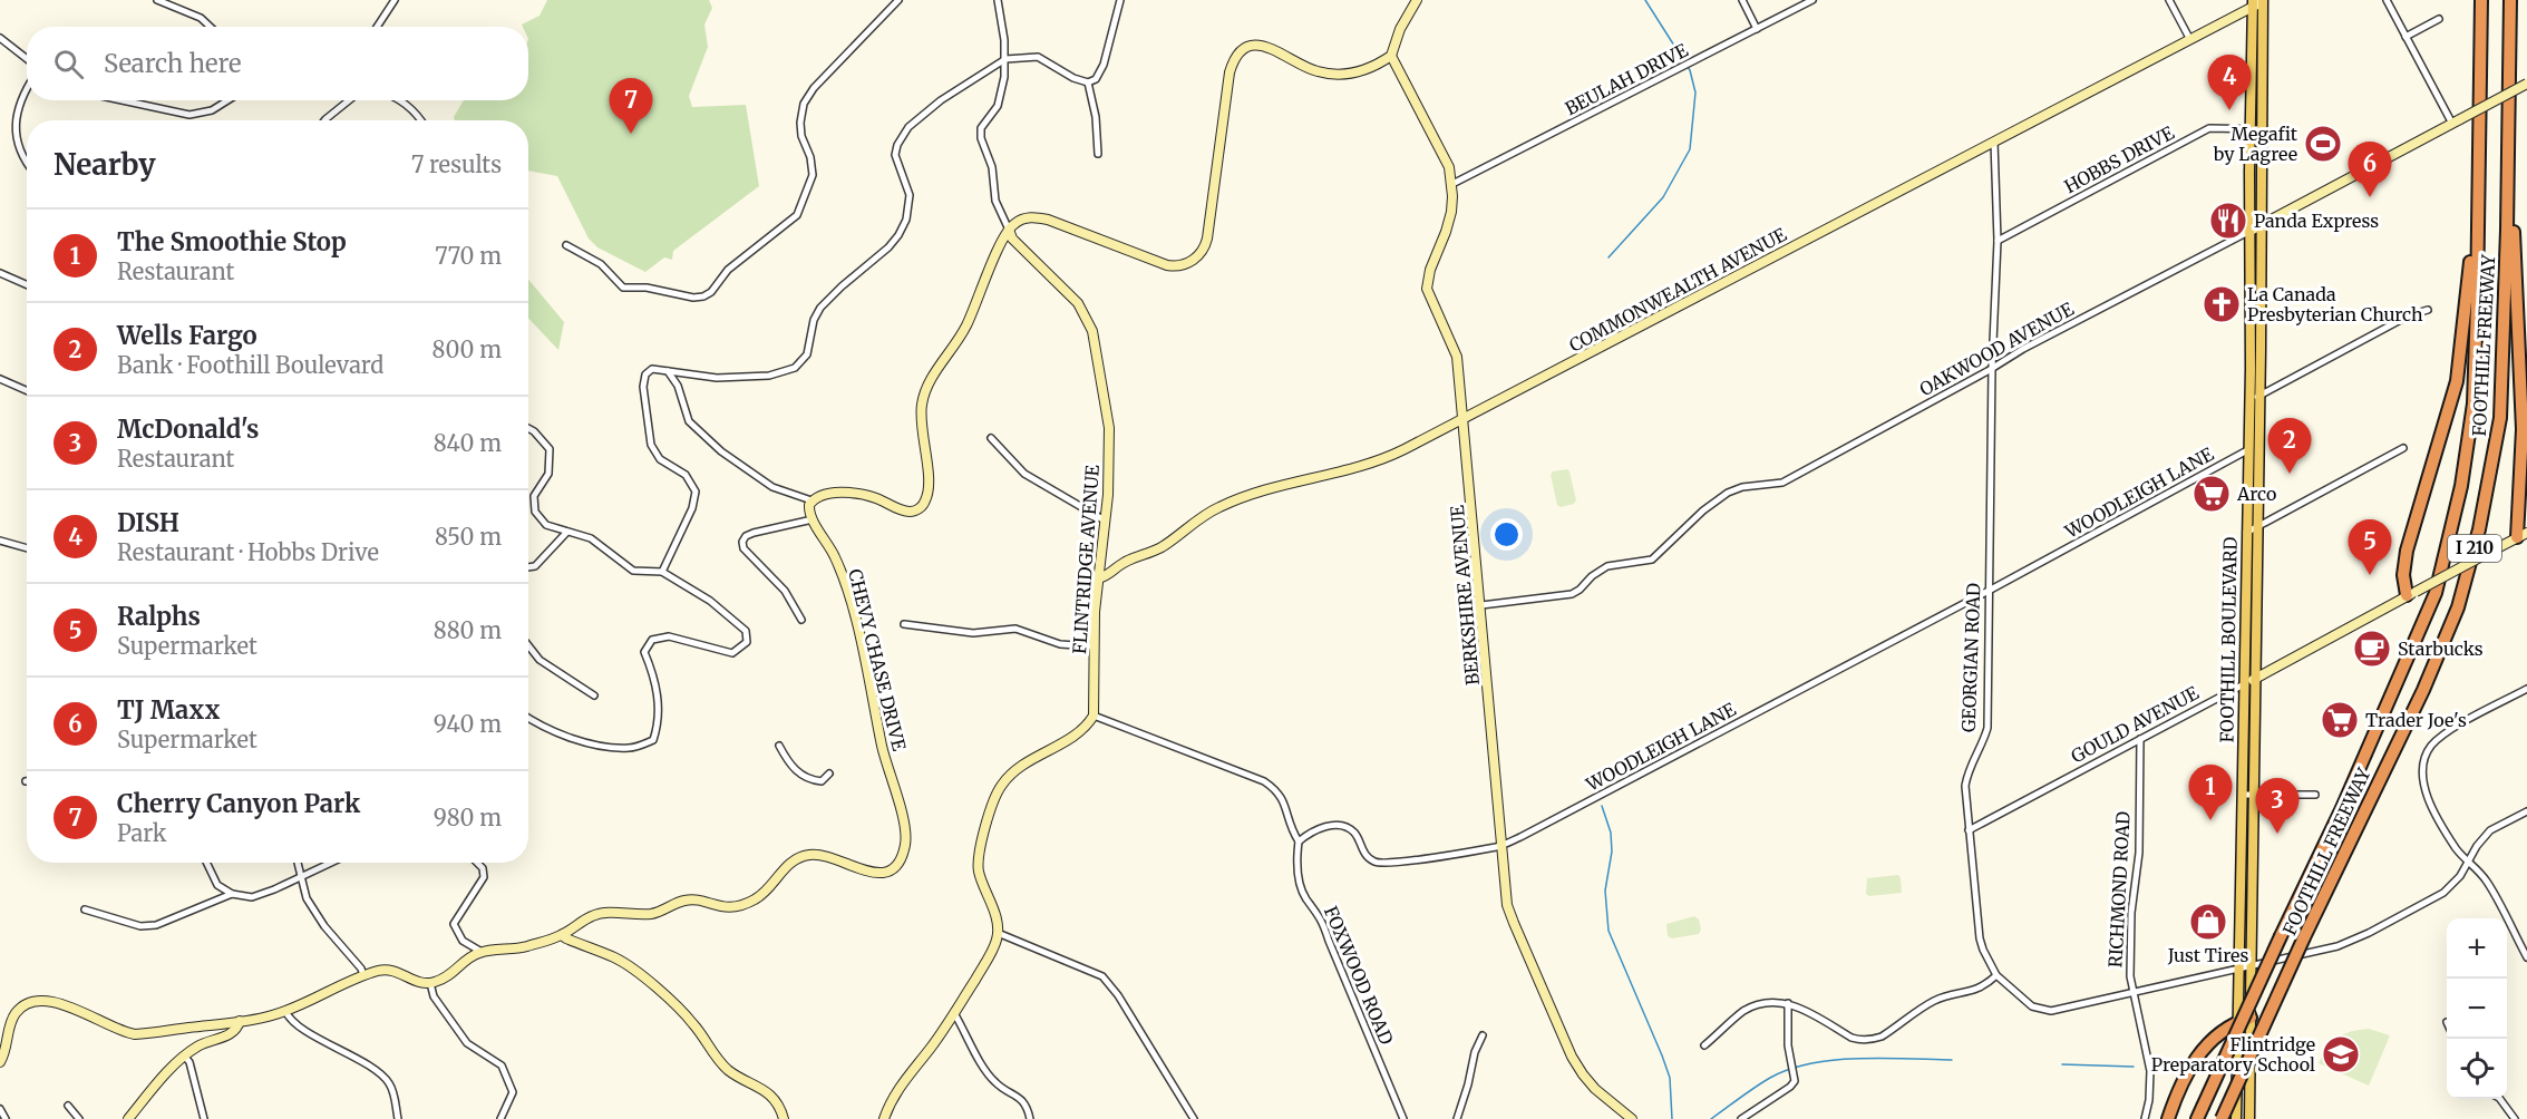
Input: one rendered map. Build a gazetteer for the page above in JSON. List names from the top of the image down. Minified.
{"streets":{"highway":["FOOTHILL FREEWAY","I 210"],"main road":["FOOTHILL BOULEVARD"],"street":["BEULAH DRIVE","HOBBS DRIVE","COMMONWEALTH AVENUE","OAKWOOD AVENUE","WOODLEIGH LANE","FLINTRIDGE AVENUE","BERKSHIRE AVENUE","GEORGIAN ROAD","CHEVY CHASE DRIVE","GOULD AVENUE","RICHMOND ROAD","FOXWOOD ROAD"]},"crossings":[["BEULAH DRIVE","BERKSHIRE AVENUE"],["HOBBS DRIVE","FOOTHILL BOULEVARD"],["HOBBS DRIVE","GEORGIAN ROAD"],["COMMONWEALTH AVENUE","FLINTRIDGE AVENUE"],["COMMONWEALTH AVENUE","BERKSHIRE AVENUE"],["COMMONWEALTH AVENUE","FOOTHILL BOULEVARD"],["COMMONWEALTH AVENUE","GEORGIAN ROAD"],["OAKWOOD AVENUE","BERKSHIRE AVENUE"],["OAKWOOD AVENUE","FOOTHILL BOULEVARD"],["OAKWOOD AVENUE","GEORGIAN ROAD"],["WOODLEIGH LANE","BERKSHIRE AVENUE"],["WOODLEIGH LANE","FOOTHILL BOULEVARD"],["WOODLEIGH LANE","GEORGIAN ROAD"],["WOODLEIGH LANE","FOXWOOD ROAD"],["FOOTHILL BOULEVARD","GEORGIAN ROAD"],["FOOTHILL BOULEVARD","GOULD AVENUE"],["GEORGIAN ROAD","GOULD AVENUE"],["GEORGIAN ROAD","RICHMOND ROAD"],["GOULD AVENUE","RICHMOND ROAD"]],"places":{"sports":["Megafit by Lagree"],"restaurant":["Panda Express"],"church":["La Canada Presbyterian Church"],"supermarket":["Arco","Trader Joe's"],"cafe":["Starbucks"],"shop":["Just Tires"],"school or university":["Flintridge Preparatory School"]},"page":{"search":"Search here","pins":["4","7","6","2","5","1","3"],"heading":["Nearby","7 results"],"list":[{"mark":"1","name":"The Smoothie Stop","note":"Restaurant","value":"770 m"},{"mark":"2","name":"Wells Fargo","note":"Bank · Foothill Boulevard","value":"800 m"},{"mark":"3","name":"McDonald's","note":"Restaurant","value":"840 m"},{"mark":"4","name":"DISH","note":"Restaurant · Hobbs Drive","value":"850 m"},{"mark":"5","name":"Ralphs","note":"Supermarket","value":"880 m"},{"mark":"6","name":"TJ Maxx","note":"Supermarket","value":"940 m"},{"mark":"7","name":"Cherry Canyon Park","note":"Park","value":"980 m"}],"map_buttons":["+","−"]}}
